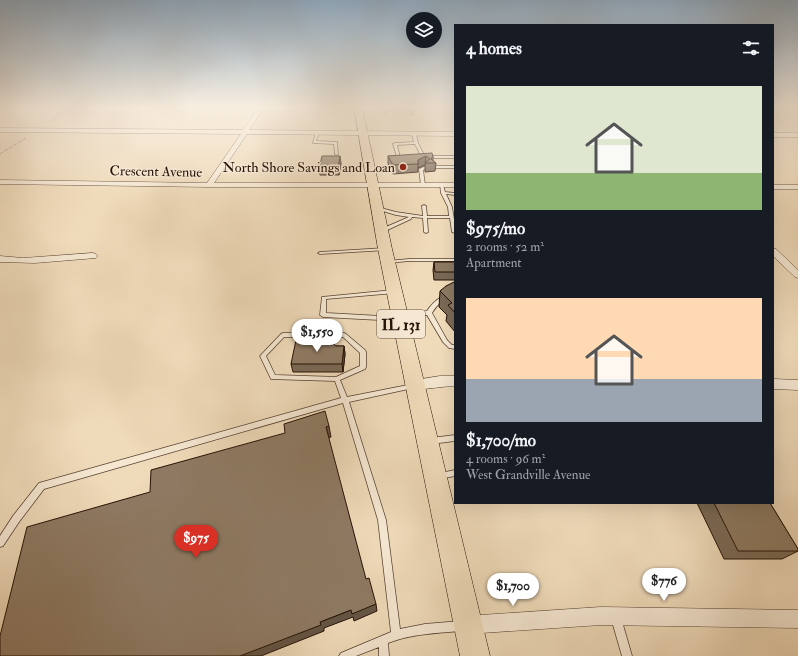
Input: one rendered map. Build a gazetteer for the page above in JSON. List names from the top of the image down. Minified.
{"streets":{"main road":["IL 131"],"street":["Crescent Avenue"]},"crossings":[["Crescent Avenue","IL 131"]],"places":["North Shore Savings and Loan"],"page":{"heading":"4 homes","list":[{"name":"$975/mo","note":"2 rooms · 52 m² · Apartment"},{"name":"$1,700/mo","note":"4 rooms · 96 m² · West Grandville Avenue"}],"price":["$1,550","$975","$776","$1,700"]}}
